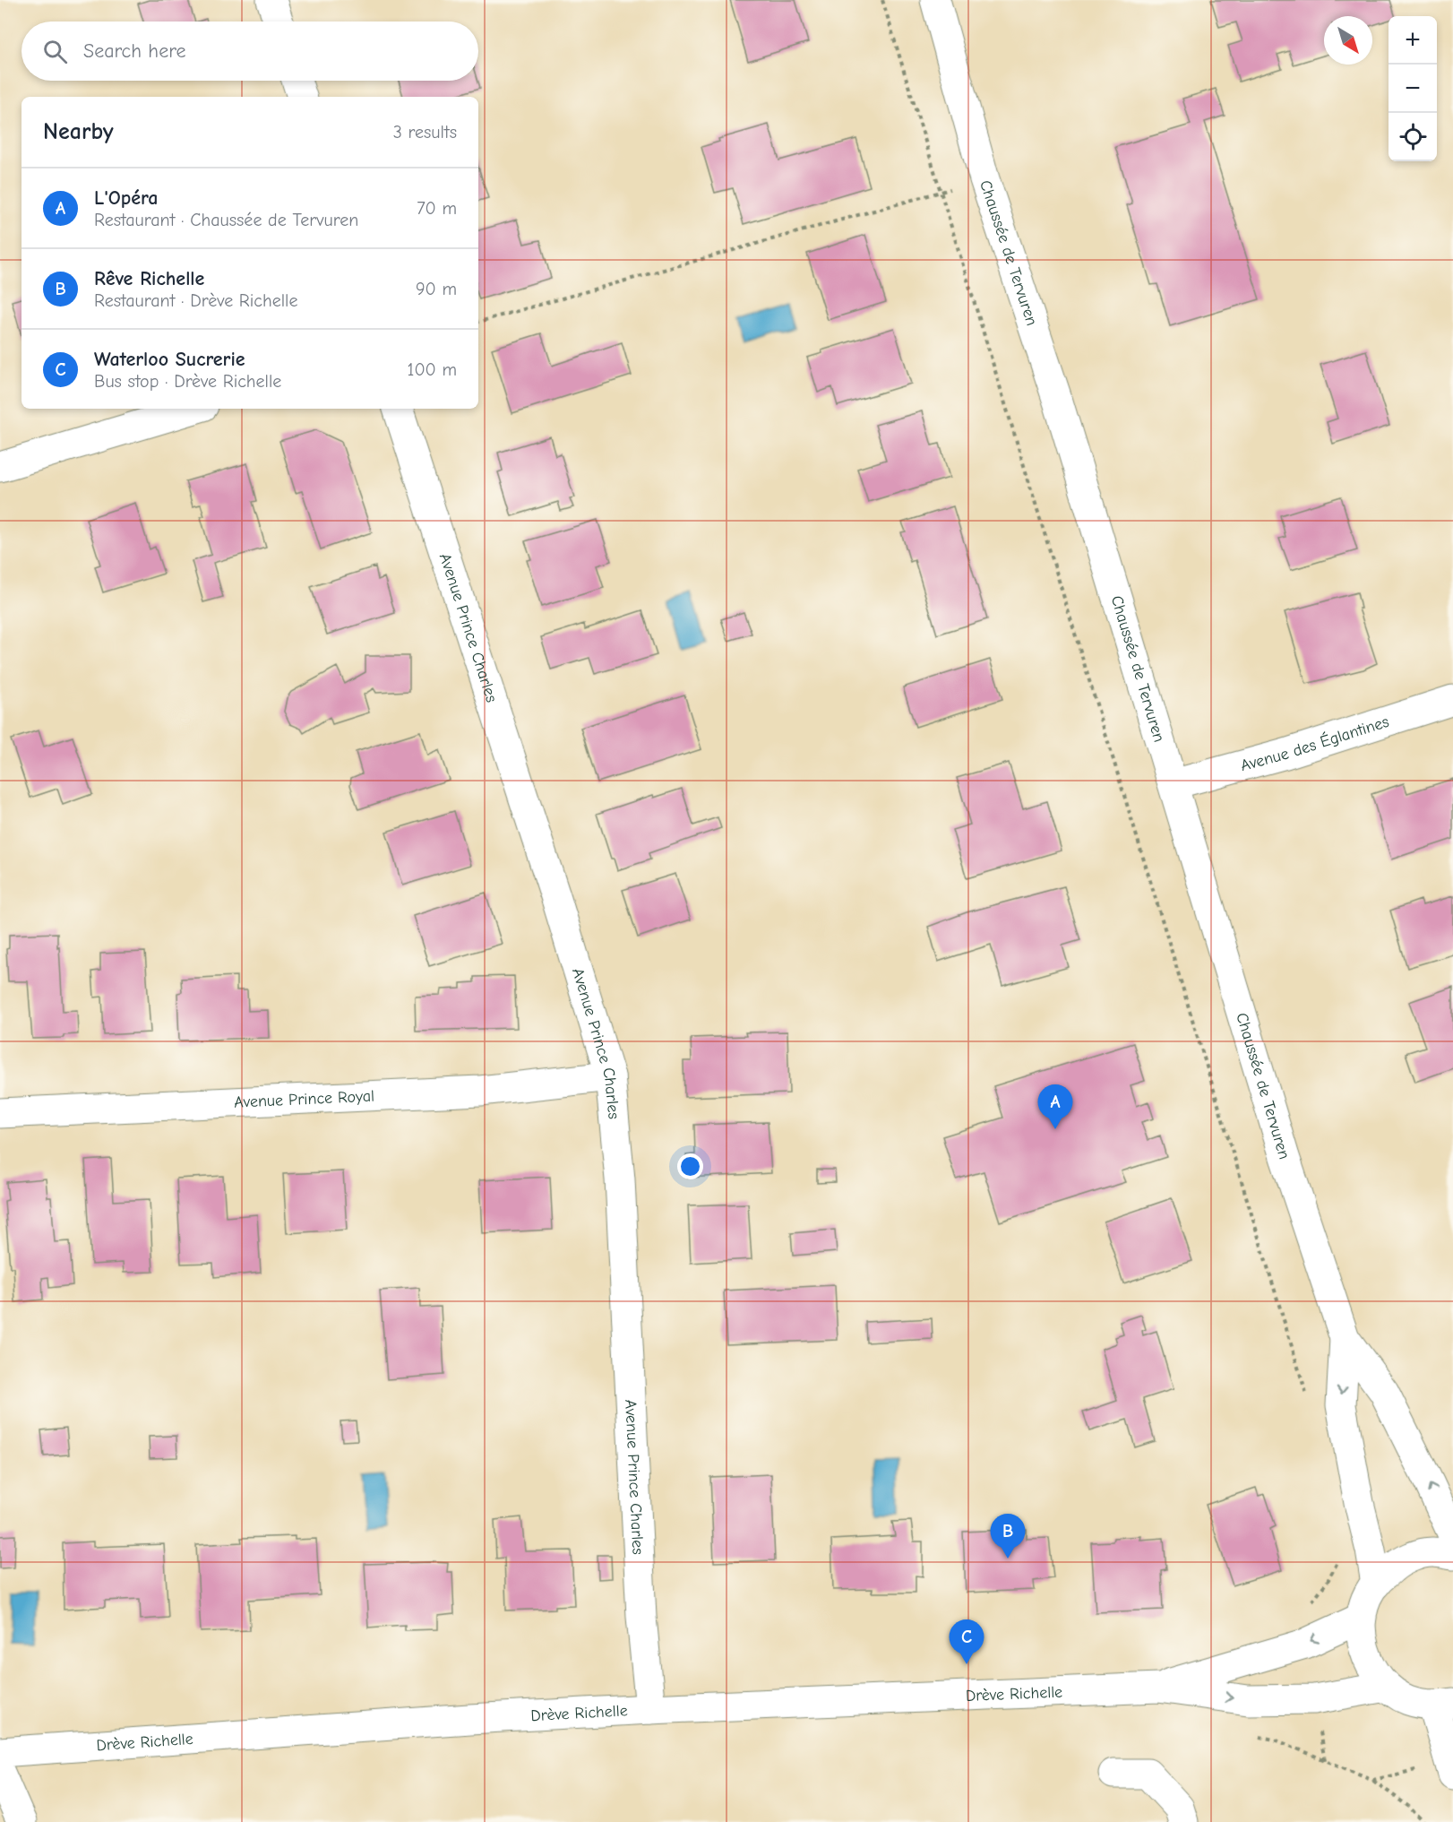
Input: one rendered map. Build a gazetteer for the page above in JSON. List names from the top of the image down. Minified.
{"streets":{"main road":["Chaussée de Tervuren","Avenue Prince Charles","Avenue des Églantines","Avenue Prince Royal","Drève Richelle"]},"crossings":[["Chaussée de Tervuren","Avenue des Églantines"],["Avenue Prince Charles","Avenue Prince Royal"],["Avenue Prince Charles","Drève Richelle"]],"north":"bottom right","page":{"map_buttons":["+","−"],"search":"Search here","heading":["Nearby","3 results"],"list":[{"mark":"A","name":"L'Opéra","note":"Restaurant · Chaussée de Tervuren","value":"70 m"},{"mark":"B","name":"Rêve Richelle","note":"Restaurant · Drève Richelle","value":"90 m"},{"mark":"C","name":"Waterloo Sucrerie","note":"Bus stop · Drève Richelle","value":"100 m"}],"pins":["A","B","C"]}}
